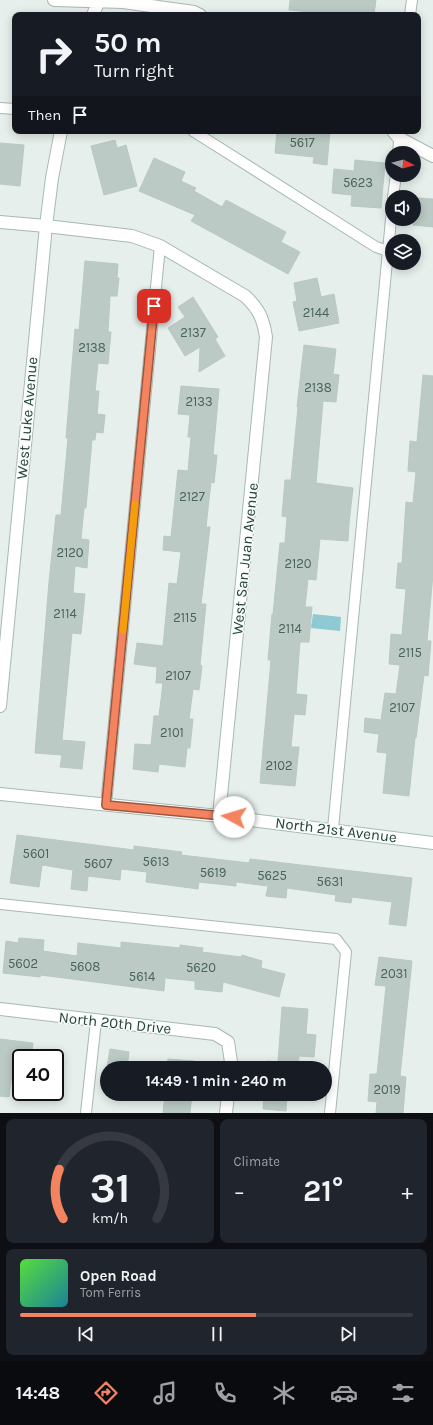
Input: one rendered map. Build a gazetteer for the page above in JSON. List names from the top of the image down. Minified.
{"streets":{"street":["West Luke Avenue","West San Juan Avenue","North 21st Avenue","North 20th Drive"]},"crossings":[["West San Juan Avenue","North 21st Avenue"]],"house_numbers":["5617","5623","2144","2137","2138","2138","2133","2127","2120","2120","2114","2115","2114","2115","2107","2107","2101","2102","5601","5613","5607","5619","5625","5631","5602","5608","5620","2031","5614","2019"],"north":"right","page":{"turn":["50 m","Turn right"],"then":"Then","limit":"40","trip":"14:49 · 1 min · 240 m","tile":"Climate","heat":["−","21°","+"],"song":["Open Road","Tom Ferris"],"tabs":"14:48","gauge":["31","km/h"]}}
